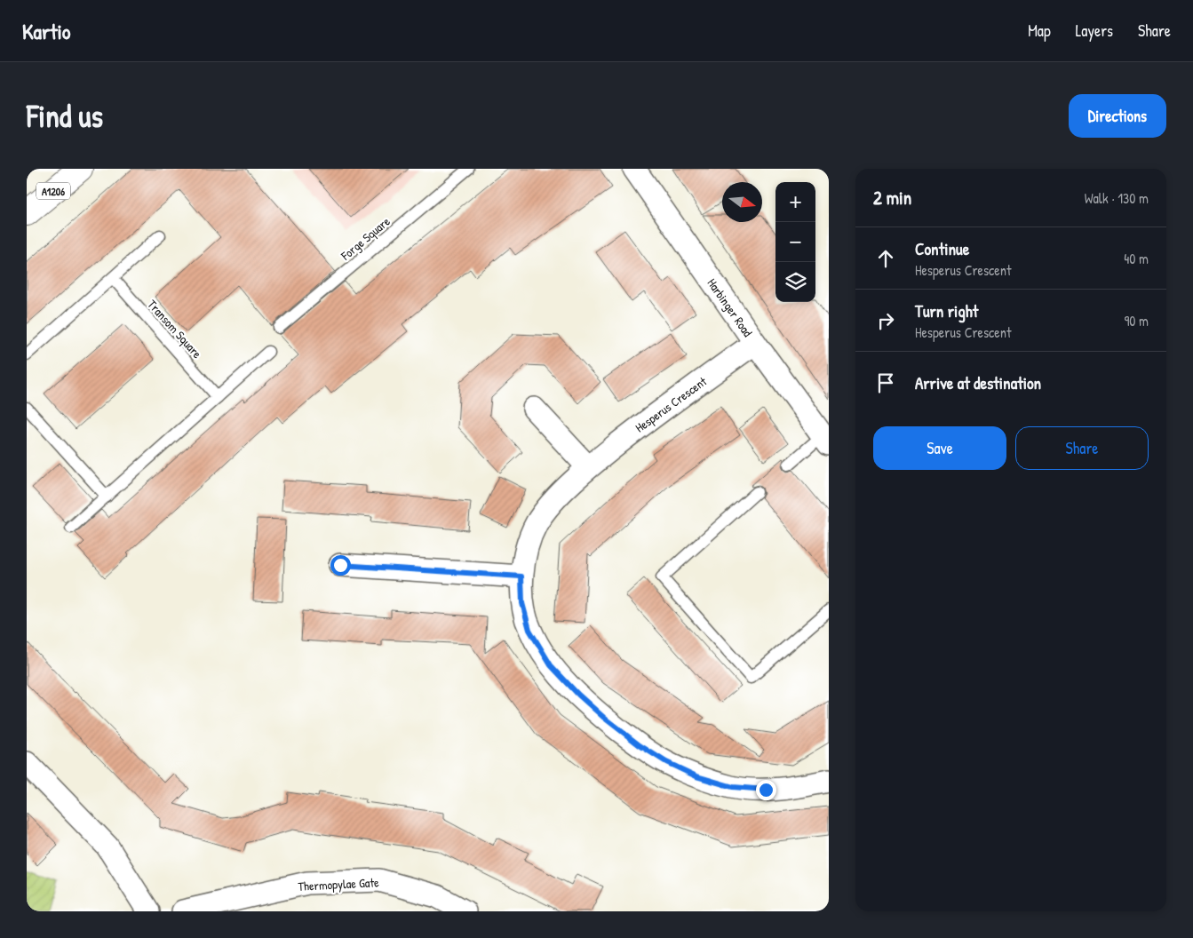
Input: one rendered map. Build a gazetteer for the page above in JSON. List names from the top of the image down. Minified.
{"streets":{"main road":["A1206"],"street":["Harbinger Road","Hesperus Crescent","Thermopylae Gate"],"lane":["Forge Square","Transom Square"]},"crossings":[["Harbinger Road","Hesperus Crescent"]],"north":"right","page":{"header":"Kartio","nav":["Map","Layers","Share"],"buttons":["Directions",["Save","Share"]],"title":"Find us","heading":["2 min","Walk · 130 m"],"map_buttons":["+","−"],"list":[["Continue","Hesperus Crescent","40 m"],["Turn right","Hesperus Crescent","90 m"],"Arrive at destination"]}}
